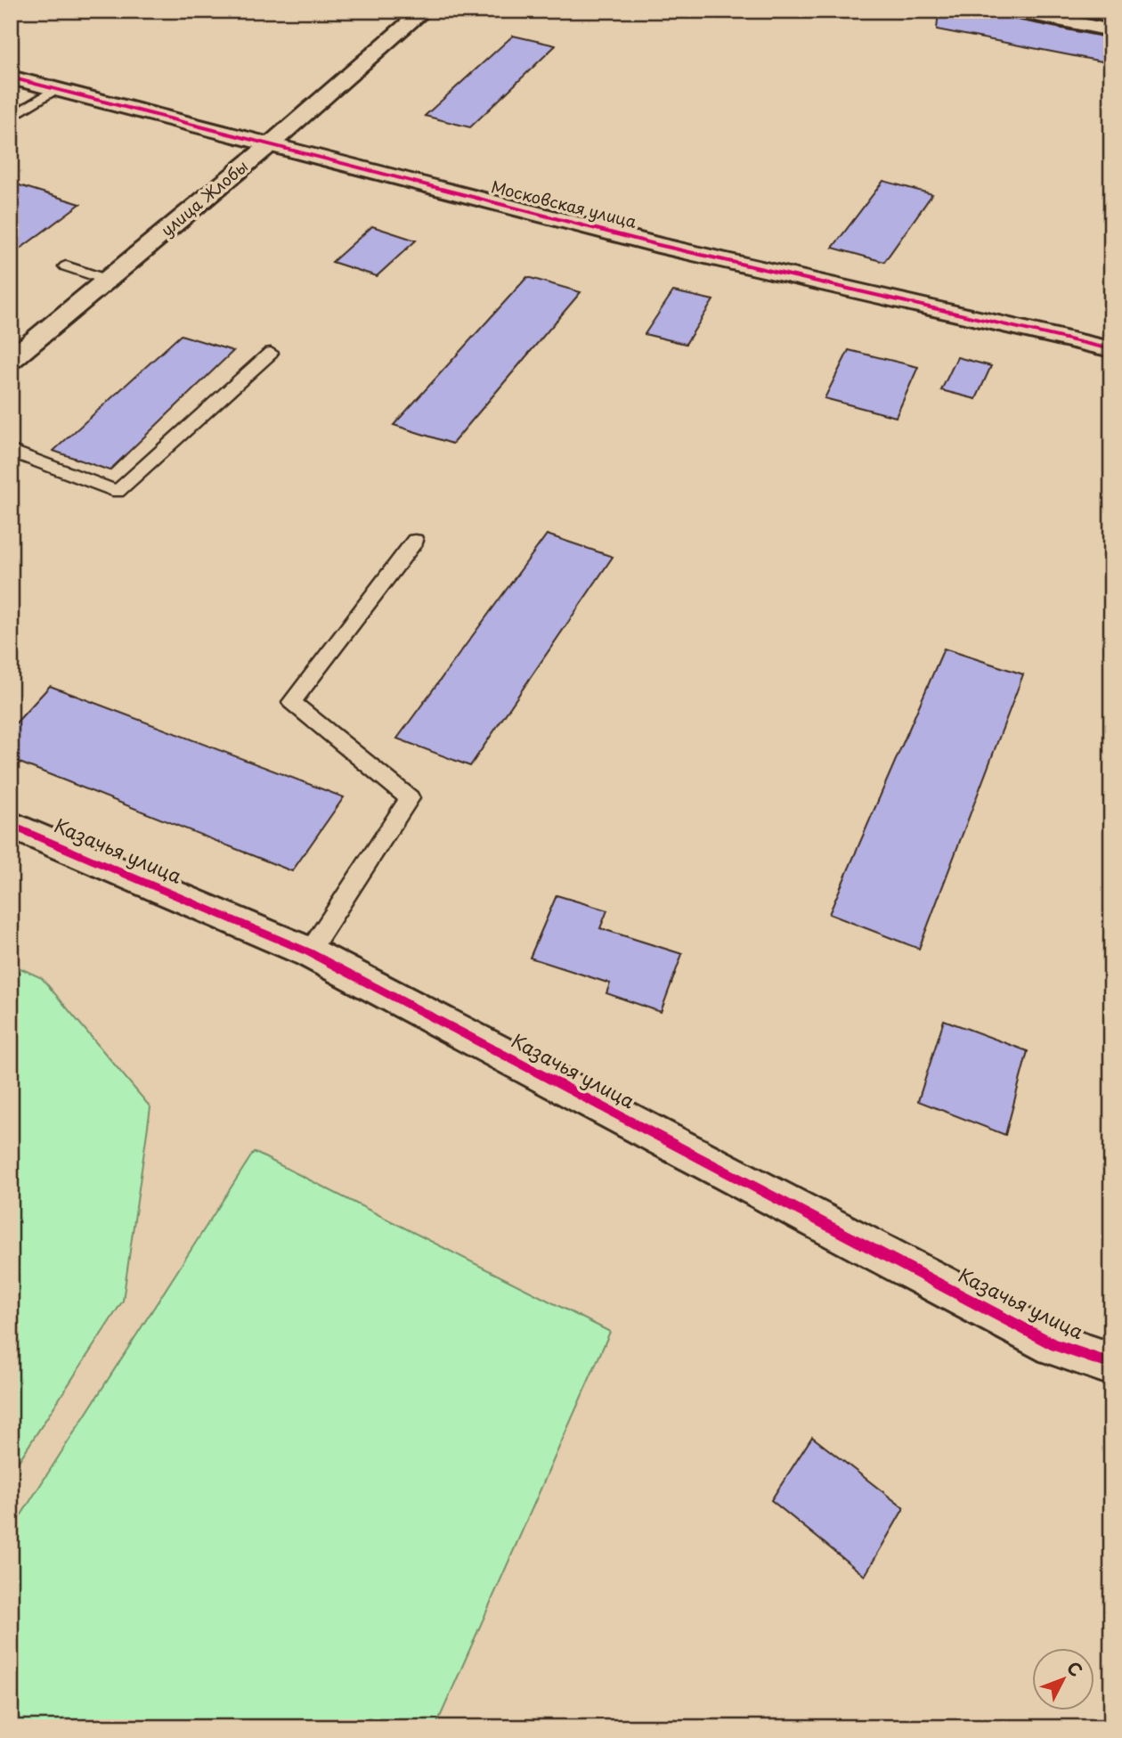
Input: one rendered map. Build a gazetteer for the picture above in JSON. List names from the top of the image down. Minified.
{"streets":{"street":["улица Жлобы","Московская улица","Казачья улица"]},"crossings":[["улица Жлобы","Московская улица"]],"north":"top right"}
